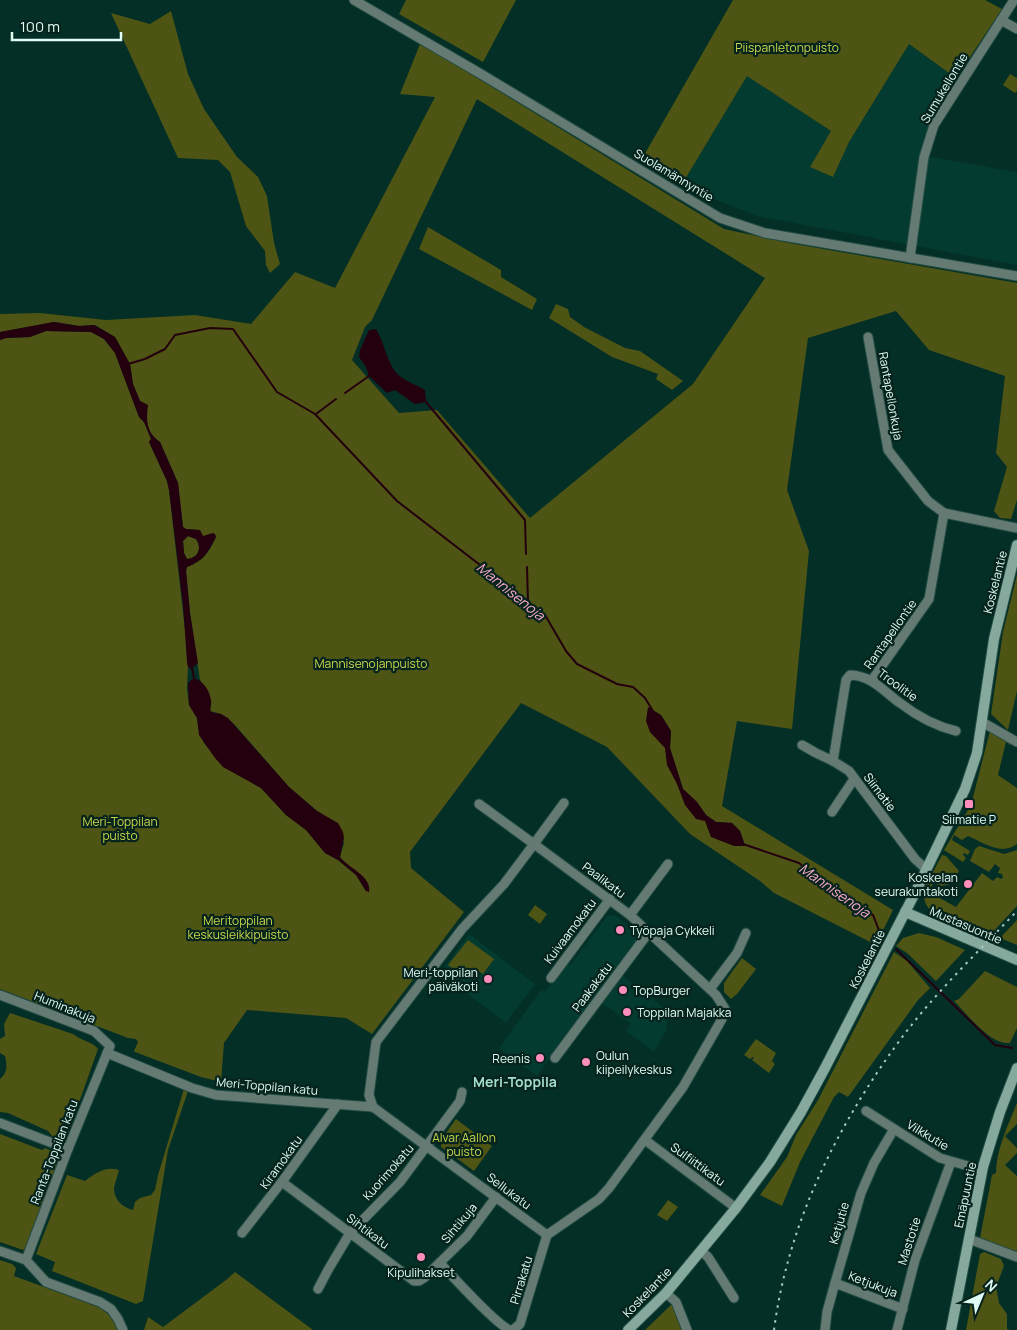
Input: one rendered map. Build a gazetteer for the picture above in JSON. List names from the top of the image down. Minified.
{"streets":{"main road":["Koskelantie","Mustasuontie","Emäpuuntie"],"street":["Sumukellontie","Suolamännyntie","Rantapellonkuja","Rantapellontie","Troolitie","Siimatie","Paalikatu","Kuivaamokatu","Paakakatu","Huminakuja","Meri-Toppilan katu","Vilkkutie","Ranta-Toppilan katu","Kiramokatu","Sulfiittikatu","Kuorimokatu","Sellukatu","Sihtikuja","Ketjutie","Sihtikatu","Mastotie","Pirrakatu","Ketjukuja"]},"crossings":[["Sumukellontie","Suolamännyntie"],["Rantapellonkuja","Rantapellontie"],["Koskelantie","Siimatie"],["Koskelantie","Mustasuontie"],["Koskelantie","Sulfiittikatu"],["Rantapellontie","Troolitie"],["Troolitie","Siimatie"],["Paalikatu","Kuivaamokatu"],["Paalikatu","Paakakatu"],["Paalikatu","Sulfiittikatu"],["Huminakuja","Meri-Toppilan katu"],["Huminakuja","Ranta-Toppilan katu"],["Meri-Toppilan katu","Ranta-Toppilan katu"],["Meri-Toppilan katu","Kiramokatu"],["Meri-Toppilan katu","Sellukatu"],["Vilkkutie","Emäpuuntie"],["Vilkkutie","Ketjutie"],["Vilkkutie","Mastotie"],["Kiramokatu","Sihtikatu"],["Kuorimokatu","Sellukatu"],["Kuorimokatu","Sihtikatu"],["Sellukatu","Sihtikuja"],["Sellukatu","Pirrakatu"],["Sihtikuja","Sihtikatu"],["Ketjutie","Ketjukuja"],["Mastotie","Ketjukuja"]],"districts":["Meri-Toppila"],"water":["Mannisenoja"],"parks":["Piispanletonpuisto","Mannisenojanpuisto","Meri-Toppilan puisto","Meritoppilan keskusleikkipuisto","Alvar Aallon puisto"],"places":{"transit":["Siimatie P"],"other":["Koskelan seurakuntakoti","Työpaja Cykkeli","Meri-toppilan päiväkoti","TopBurger","Toppilan Majakka","Reenis","Oulun kiipeilykeskus","Kipulihakset"]},"scale_bar":"100 m","north":"top right"}
